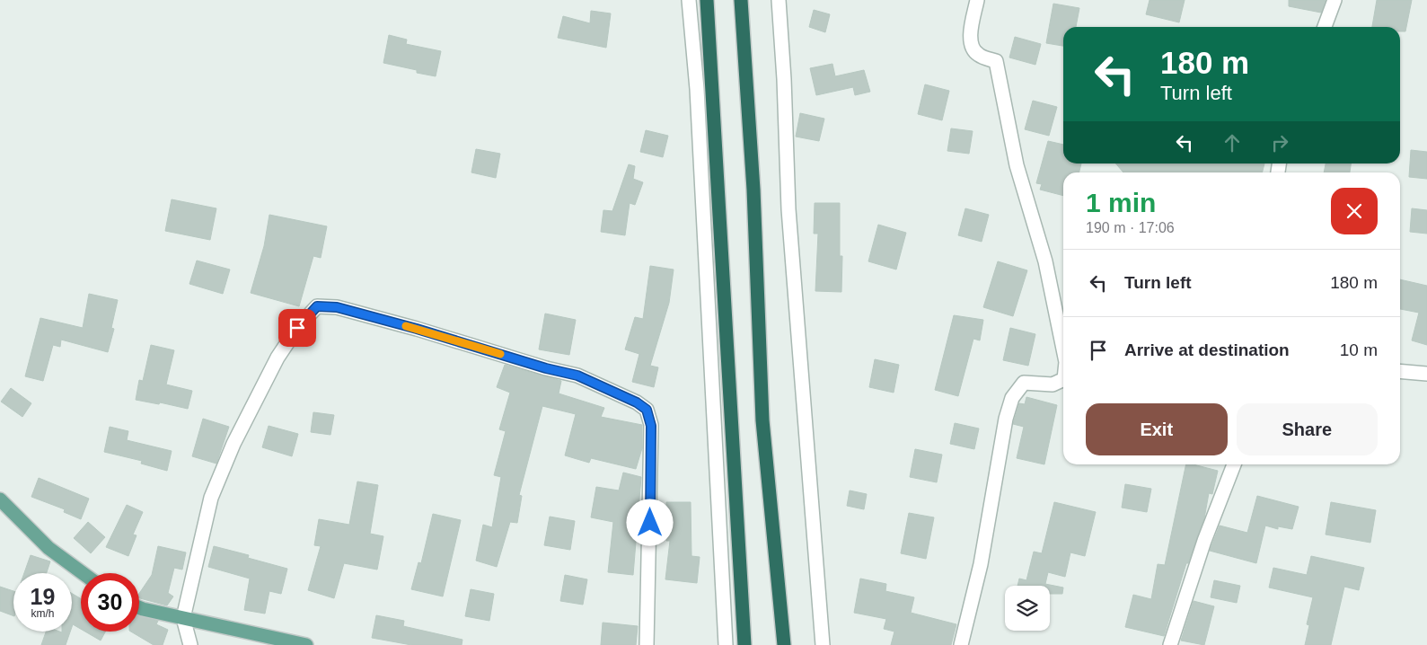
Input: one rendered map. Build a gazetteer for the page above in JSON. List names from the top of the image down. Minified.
{"page":{"turn":["180 m","Turn left"],"heading":["1 min","190 m · 17:06"],"list":[{"name":"Turn left","value":"180 m"},{"name":"Arrive at destination","value":"10 m"}],"buttons":["Exit","Share"],"speed":"19 km/h","limit":"30"}}
